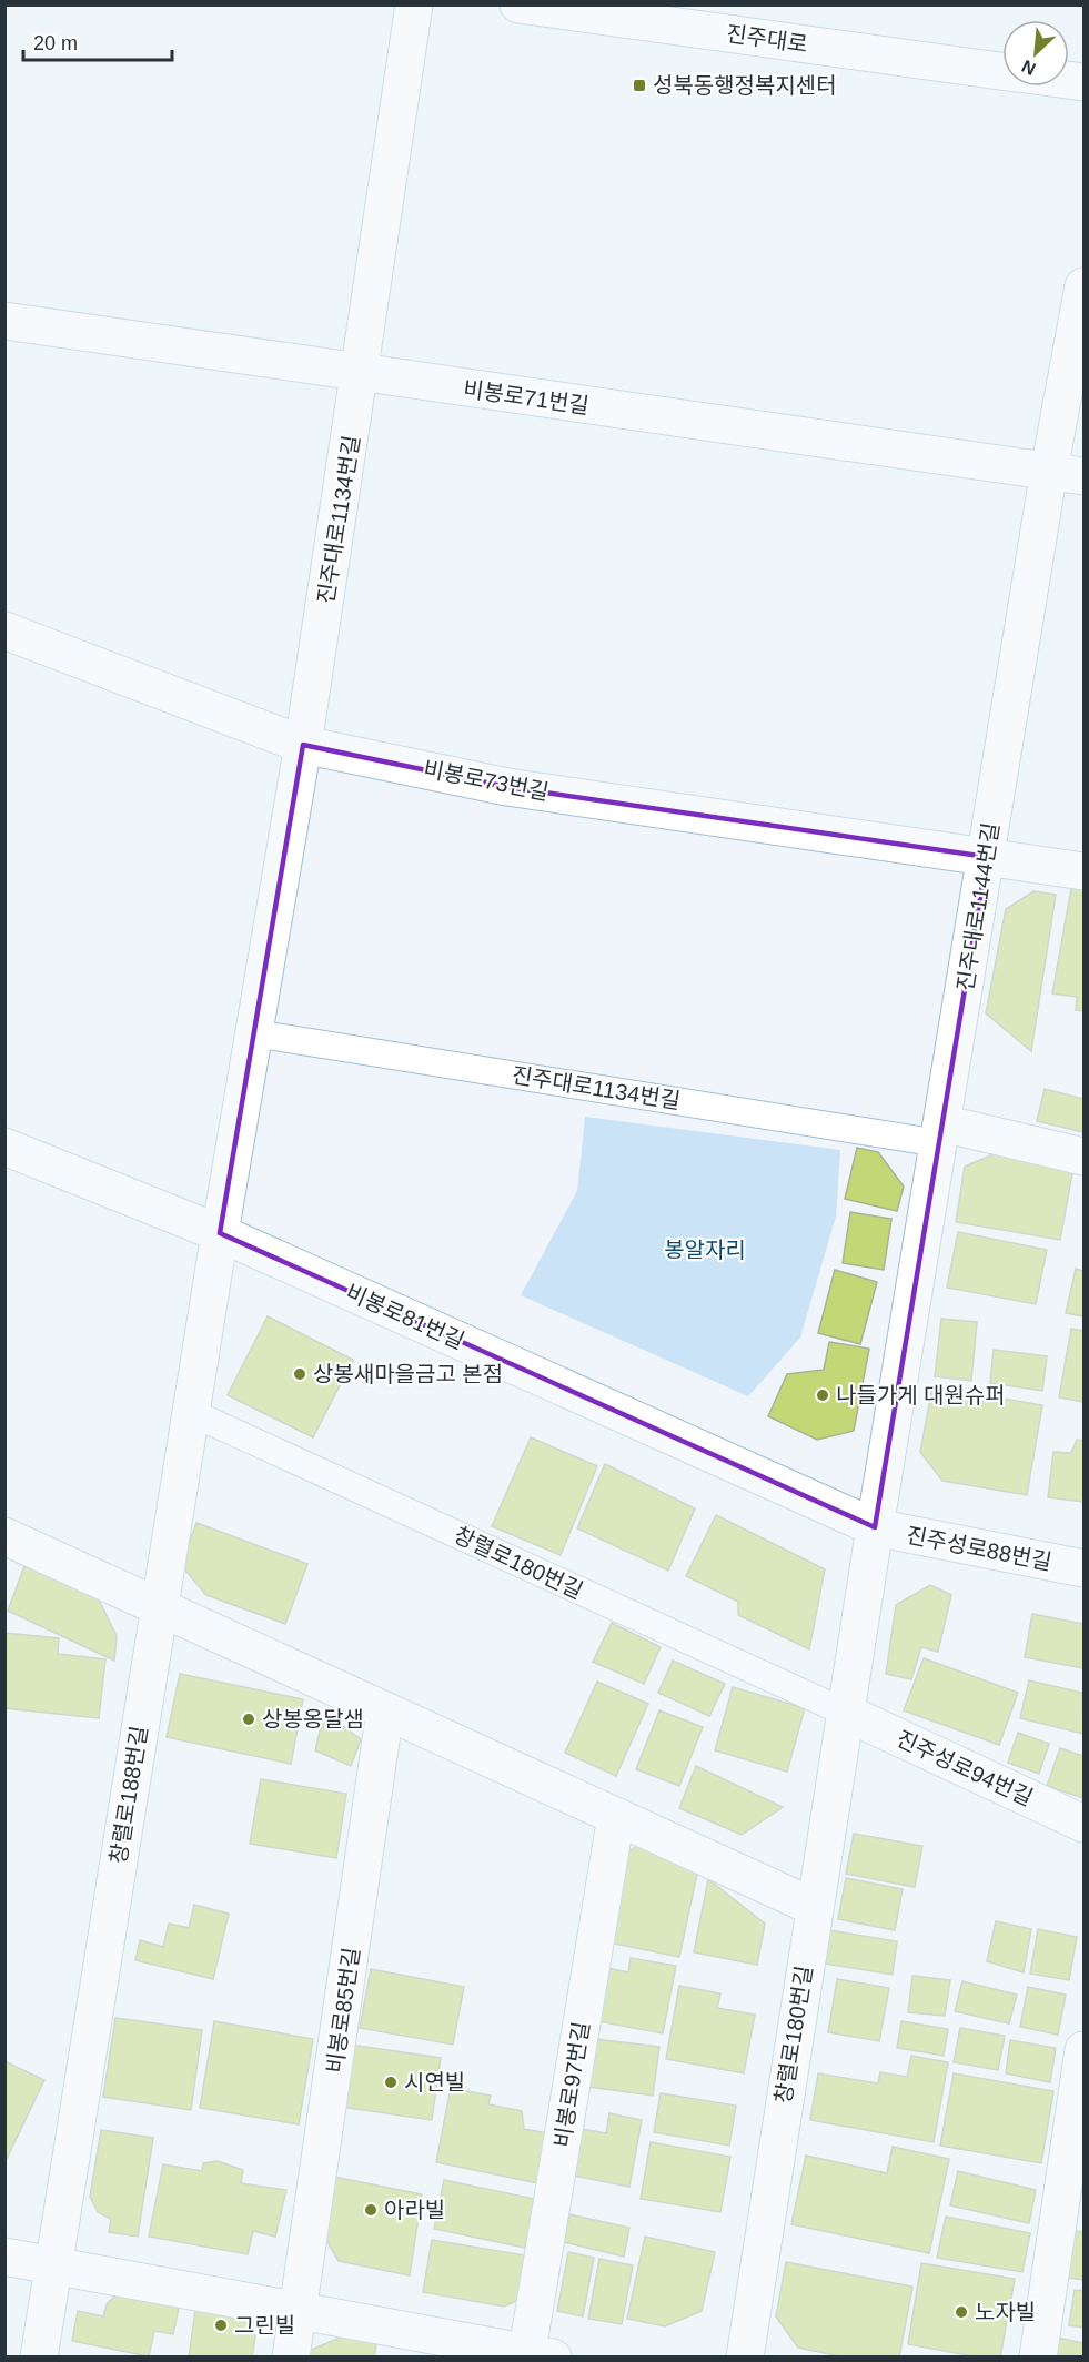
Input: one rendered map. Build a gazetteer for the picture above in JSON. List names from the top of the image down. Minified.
{"streets":{"street":["진주대로","비봉로71번길","진주대로1134번길","비봉로73번길","진주대로1144번길","비봉로81번길","진주성로88번길","창렬로180번길","진주성로94번길","창렬로188번길","비봉로85번길","비봉로97번길"]},"crossings":[["비봉로71번길","진주대로1134번길"],["비봉로71번길","진주대로1144번길"],["진주대로1134번길","비봉로73번길"],["진주대로1134번길","진주대로1144번길"],["진주대로1134번길","비봉로81번길"],["진주대로1134번길","창렬로188번길"],["비봉로73번길","진주대로1144번길"],["진주대로1144번길","비봉로81번길"],["진주대로1144번길","진주성로88번길"],["진주대로1144번길","창렬로180번길"],["비봉로81번길","진주성로88번길"],["비봉로81번길","창렬로180번길"],["비봉로81번길","창렬로188번길"],["진주성로88번길","창렬로180번길"],["창렬로180번길","진주성로94번길"],["창렬로180번길","창렬로188번길"],["창렬로188번길","비봉로97번길"],["비봉로85번길","비봉로97번길"]],"parks":["봉알자리"],"places":{"transit":["성북동행정복지센터"],"other":["상봉새마을금고 본점","나들가게 대원슈퍼","상봉옹달샘","시연빌","아라빌","노자빌","그린빌"]},"scale_bar":"20 m","north":"bottom left"}
